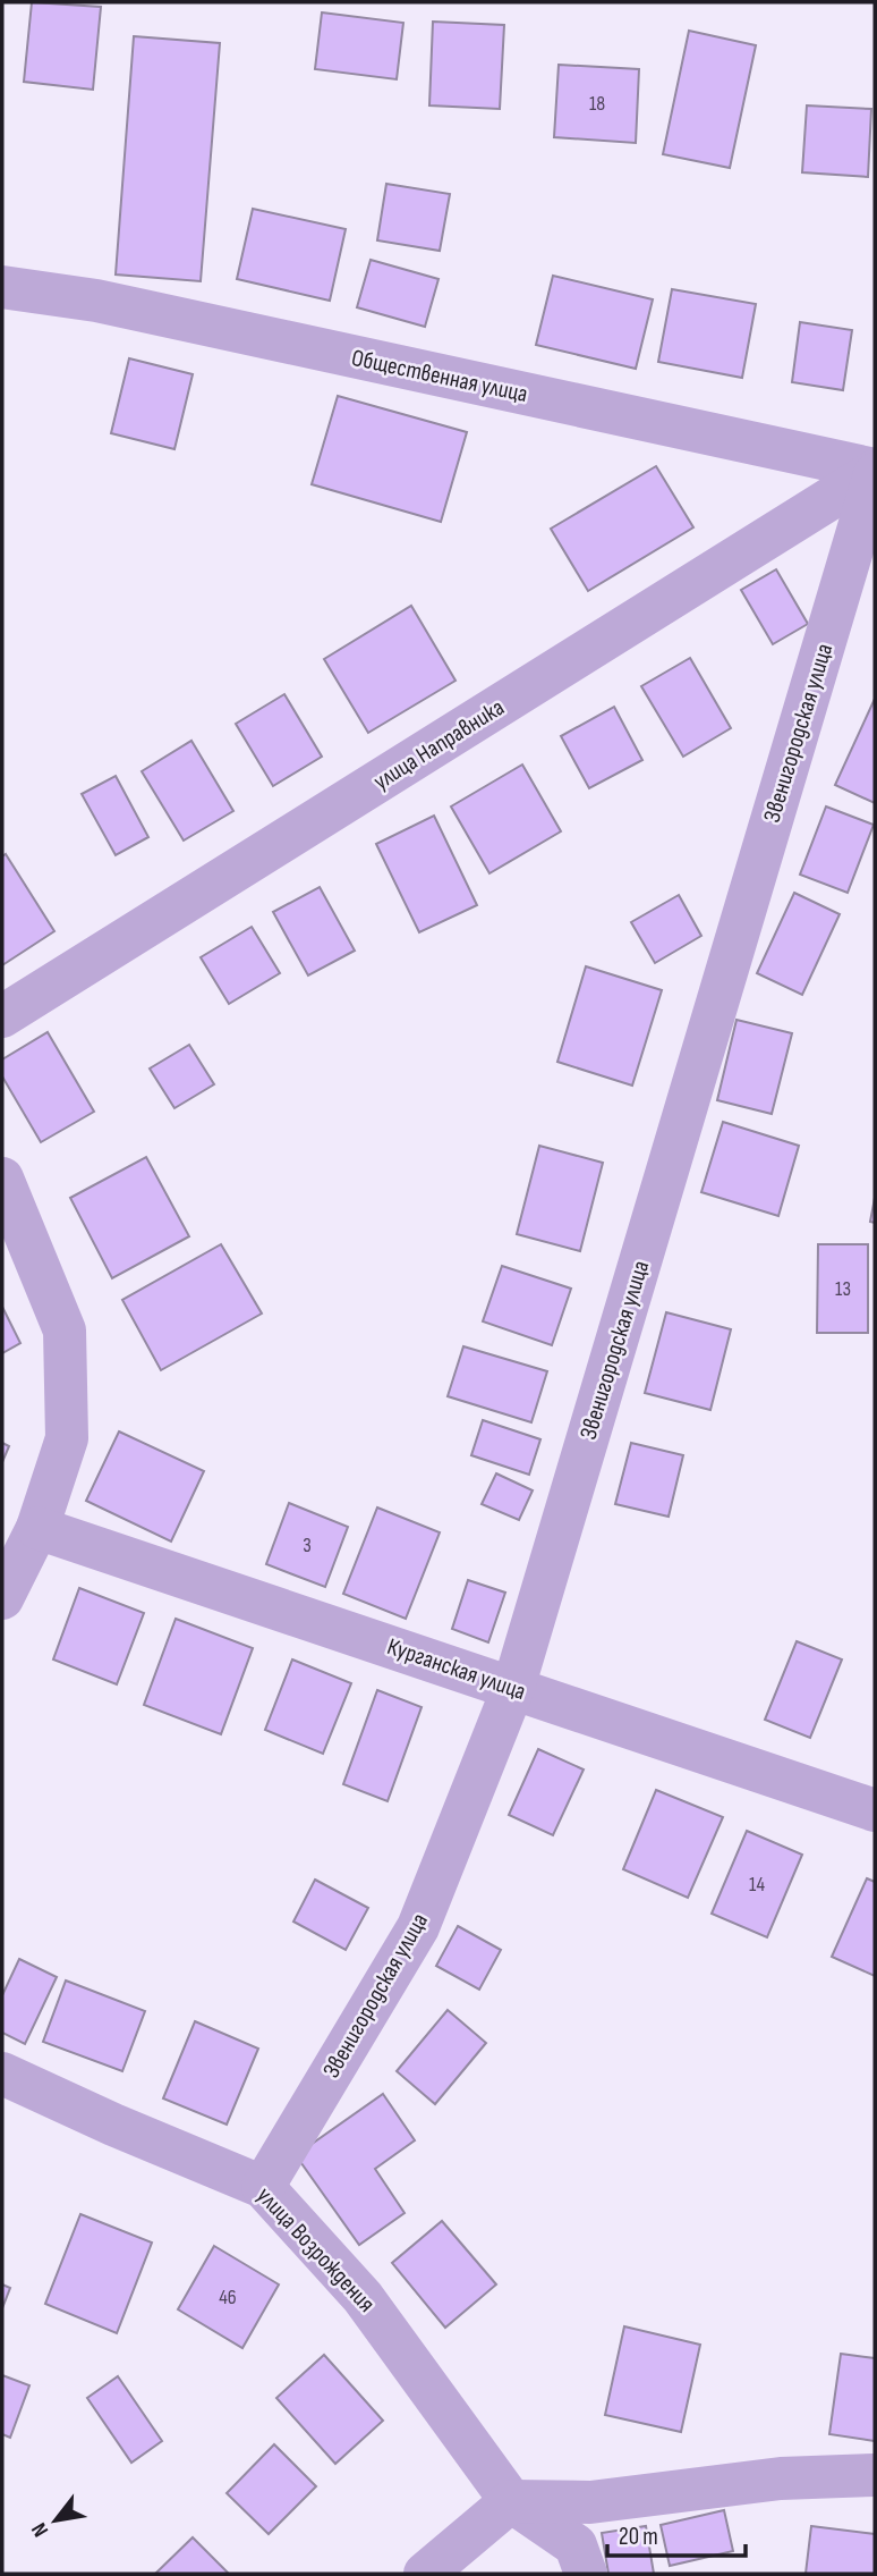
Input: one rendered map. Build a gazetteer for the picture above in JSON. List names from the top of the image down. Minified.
{"streets":{"street":["Общественная улица","Звенигородская улица","улица Направника","Курганская улица","улица Возрождения"]},"crossings":[["Общественная улица","Звенигородская улица"],["Общественная улица","улица Направника"],["Звенигородская улица","улица Направника"],["Звенигородская улица","Курганская улица"],["Звенигородская улица","улица Возрождения"]],"house_numbers":["18","13","3","14","46"],"scale_bar":"20 m","north":"bottom left"}
